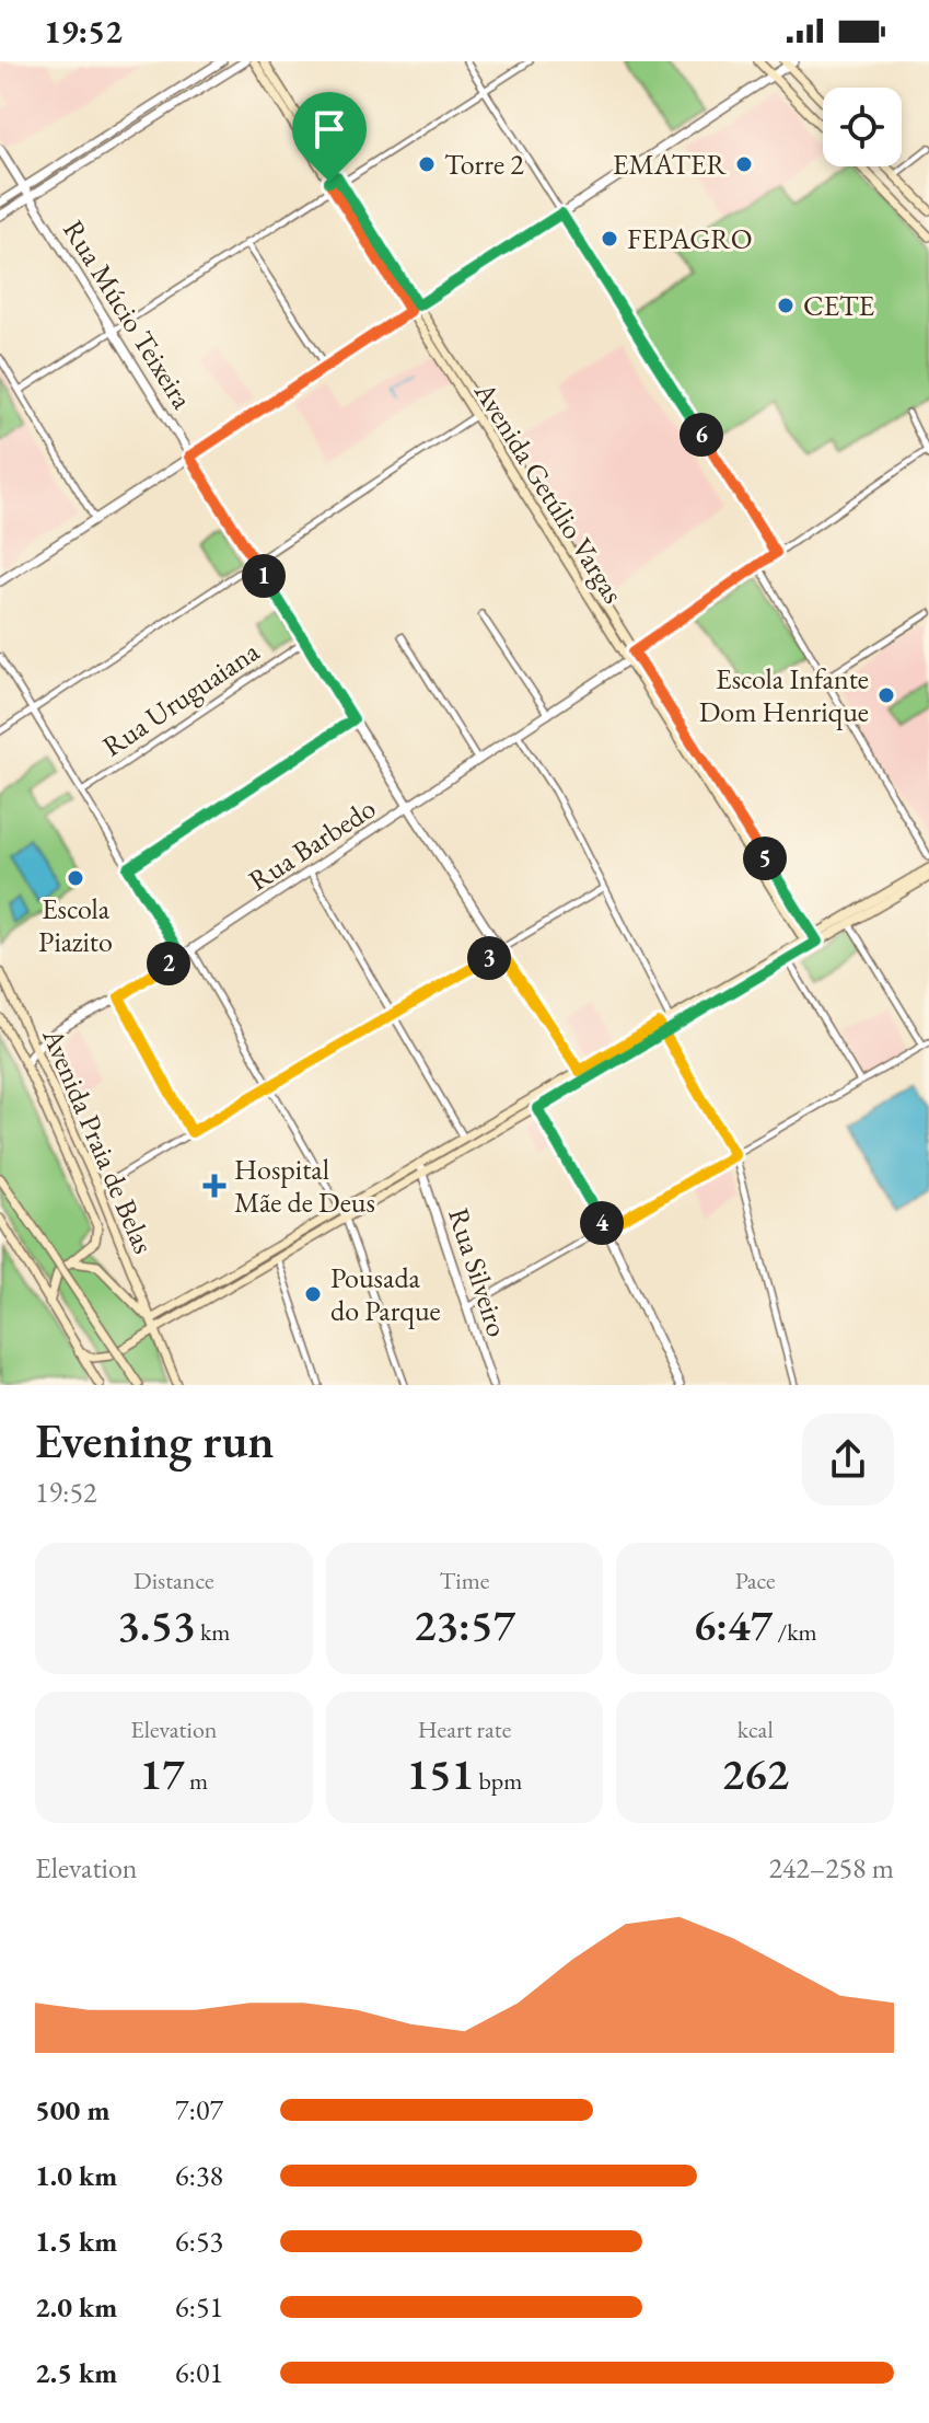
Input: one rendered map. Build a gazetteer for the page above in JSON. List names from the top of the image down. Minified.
{"streets":{"main road":["Avenida Getúlio Vargas","Avenida Praia de Belas"],"street":["Rua Múcio Teixeira","Rua Uruguaiana","Rua Barbedo","Rua Silveiro"]},"crossings":[["Rua Múcio Teixeira","Rua Uruguaiana"],["Rua Múcio Teixeira","Rua Barbedo"],["Avenida Getúlio Vargas","Rua Barbedo"],["Rua Barbedo","Avenida Praia de Belas"]],"places":{"other":["Torre 2","EMATER","FEPAGRO","CETE","Escola Infante Dom Henrique","Escola Piazito","Pousada do Parque"],"health":["Hospital Mãe de Deus"]},"page":{"status":"19:52","pins":["6","1","5","3","2","4"],"heading":["Evening run","19:52"],"stats":[["Distance","3.53 km"],["Time","23:57"],["Pace","6:47 /km"],["Elevation","17 m"],["Heart rate","151 bpm"],["kcal","262"]],"chart":["Elevation","242–258 m"],"list":[{"name":"500 m","note":"7:07"},{"name":"1.0 km","note":"6:38"},{"name":"1.5 km","note":"6:53"},{"name":"2.0 km","note":"6:51"},{"name":"2.5 km","note":"6:01"}]}}
